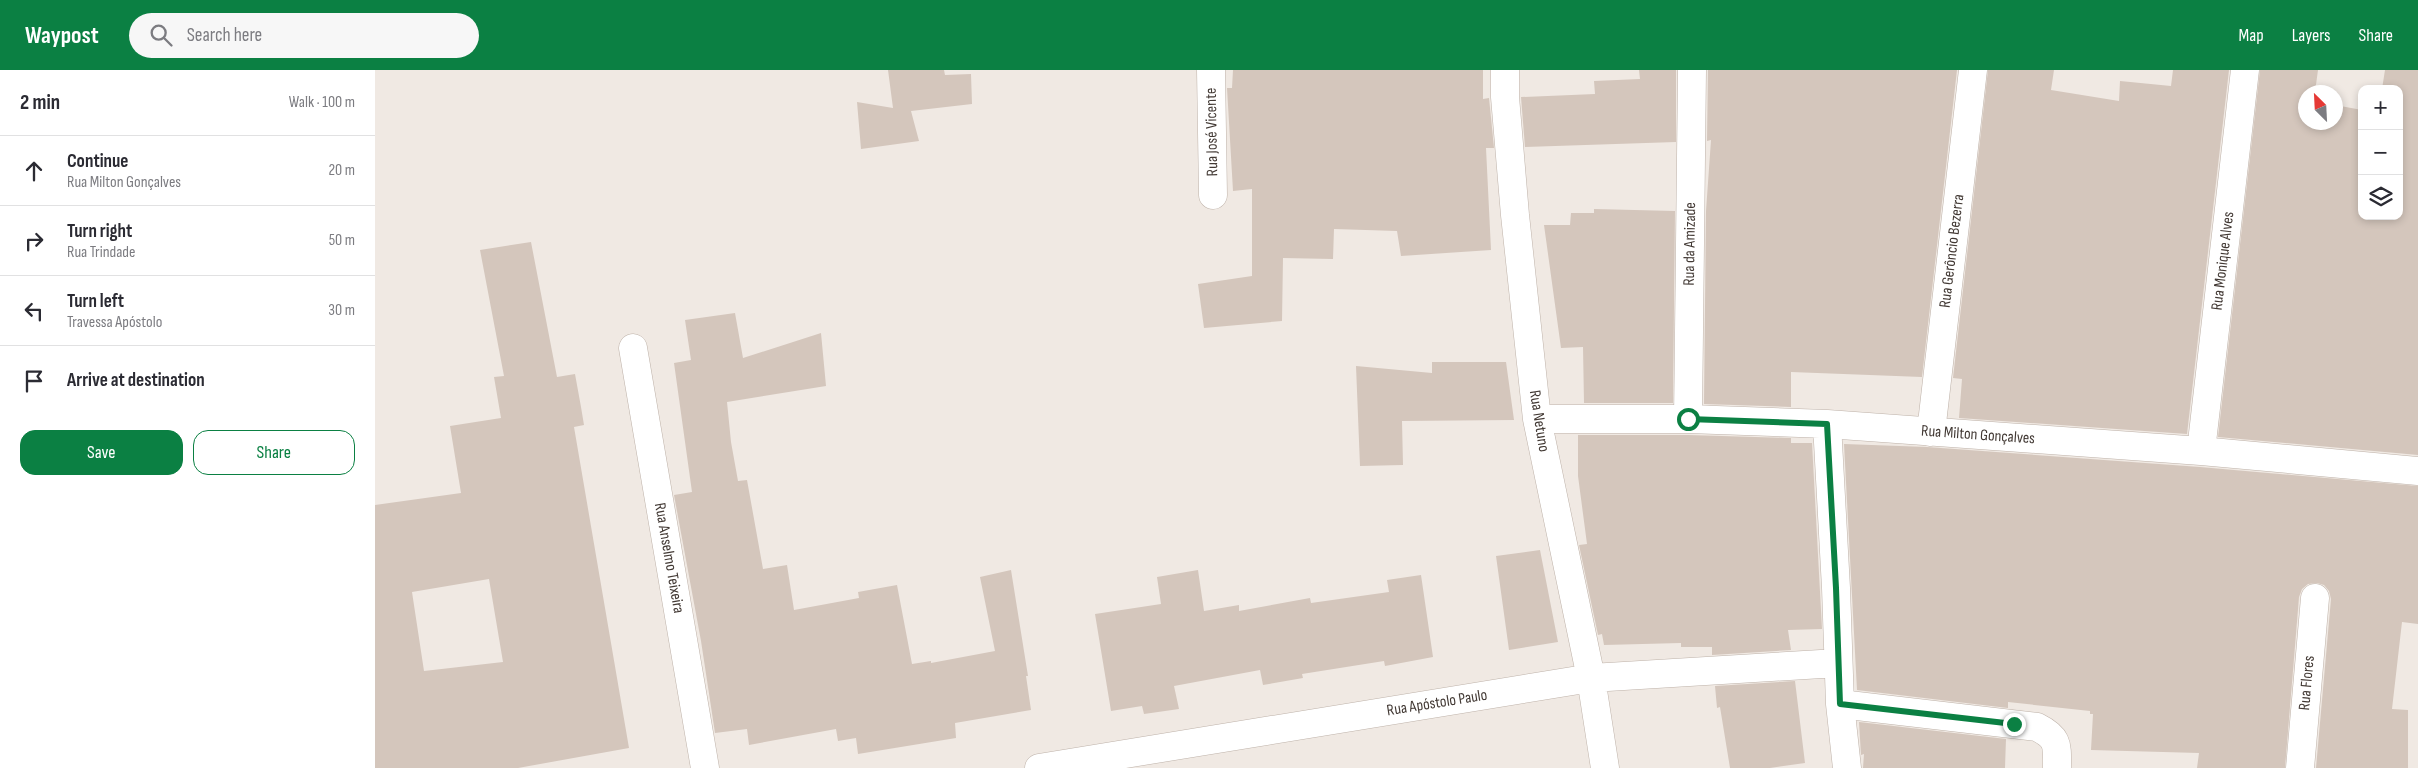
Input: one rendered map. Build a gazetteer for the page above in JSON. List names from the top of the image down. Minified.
{"streets":{"street":["Rua José Vicente","Rua da Amizade","Rua Gerôncio Bezerra","Rua Monique Alves","Rua Netuno","Rua Milton Gonçalves","Rua Anselmo Teixeira","Rua Flores","Rua Apóstolo Paulo"]},"crossings":[["Rua da Amizade","Rua Milton Gonçalves"],["Rua Gerôncio Bezerra","Rua Milton Gonçalves"],["Rua Monique Alves","Rua Milton Gonçalves"],["Rua Netuno","Rua Milton Gonçalves"],["Rua Netuno","Rua Apóstolo Paulo"]],"north":"top left","page":{"header":"Waypost","search":"Search here","nav":["Map","Layers","Share"],"heading":["2 min","Walk · 100 m"],"map_buttons":["+","−"],"list":[["Continue","Rua Milton Gonçalves","20 m"],["Turn right","Rua Trindade","50 m"],["Turn left","Travessa Apóstolo","30 m"],"Arrive at destination"],"buttons":["Save","Share"]}}
